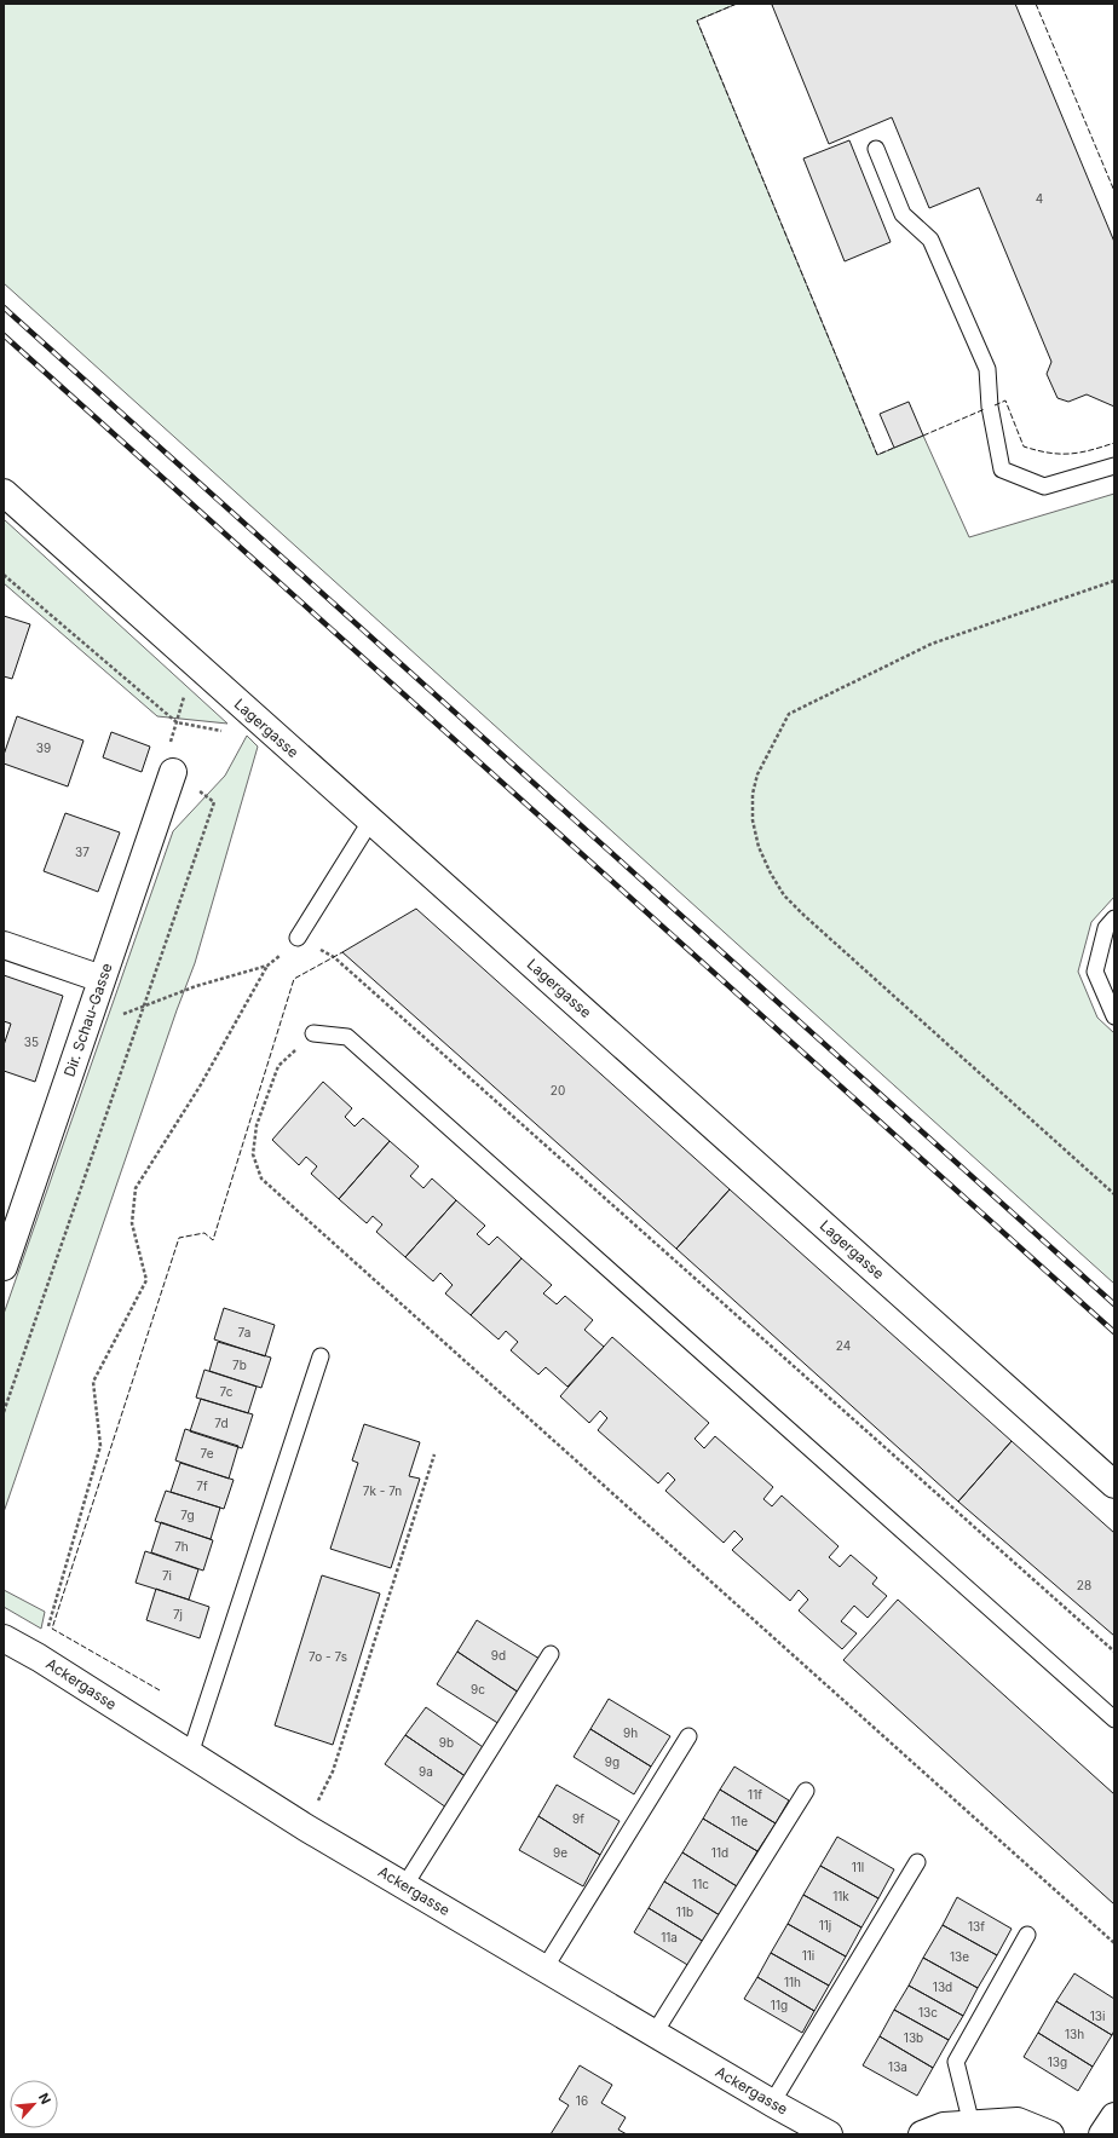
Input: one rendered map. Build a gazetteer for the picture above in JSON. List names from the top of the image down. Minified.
{"streets":{"street":["Lagergasse","Dir. Schau-Gasse","Ackergasse"]},"house_numbers":["4","39","37","35","20","7a","24","7b","7c","7d","7e","7f","7k - 7n","7g","7h","7i","28","7j","9d","7o - 7s","9c","9h","9b","9g","9a","11f","9f","11e","9e","11d","11l","11c","11k","11b","11j","13f","11a","11i","13e","11h","13d","11g","13c","13i","13h","13b","13g","13a","16"],"north":"top right"}
